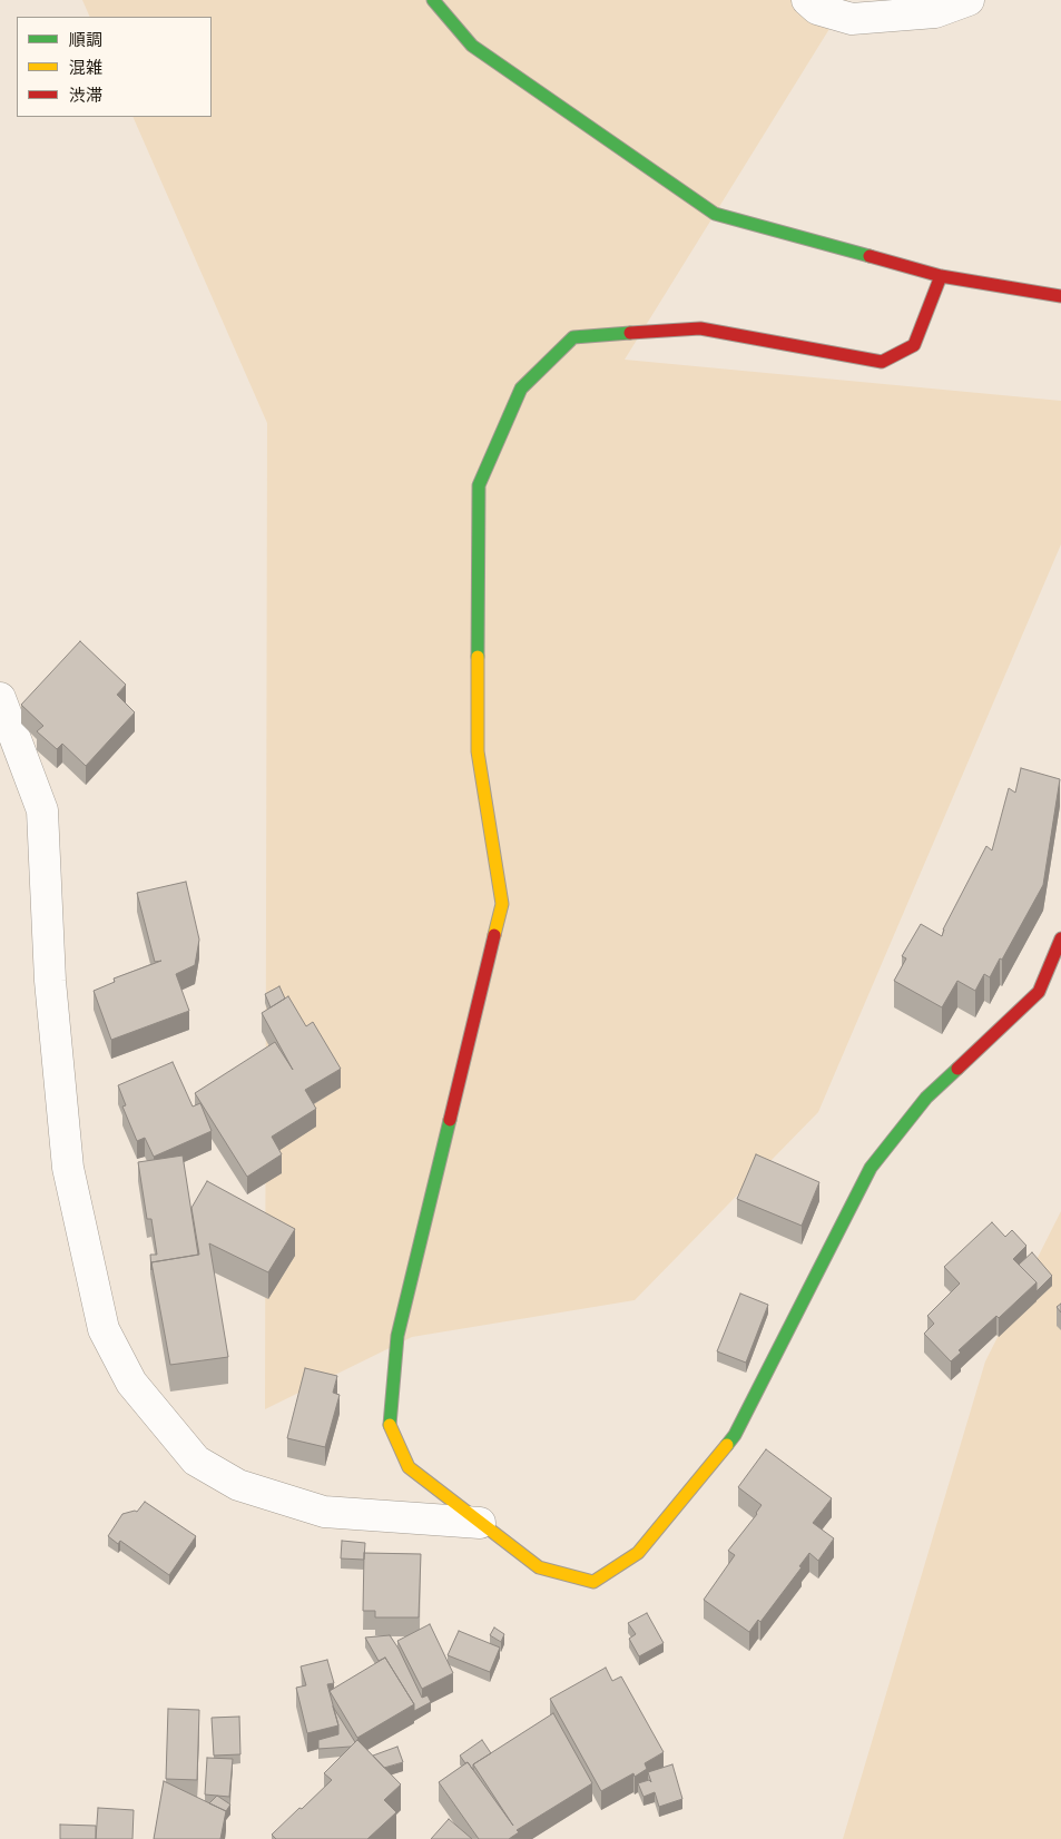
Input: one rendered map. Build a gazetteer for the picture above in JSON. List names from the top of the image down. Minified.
{"legend":["順調","混雑","渋滞"]}
